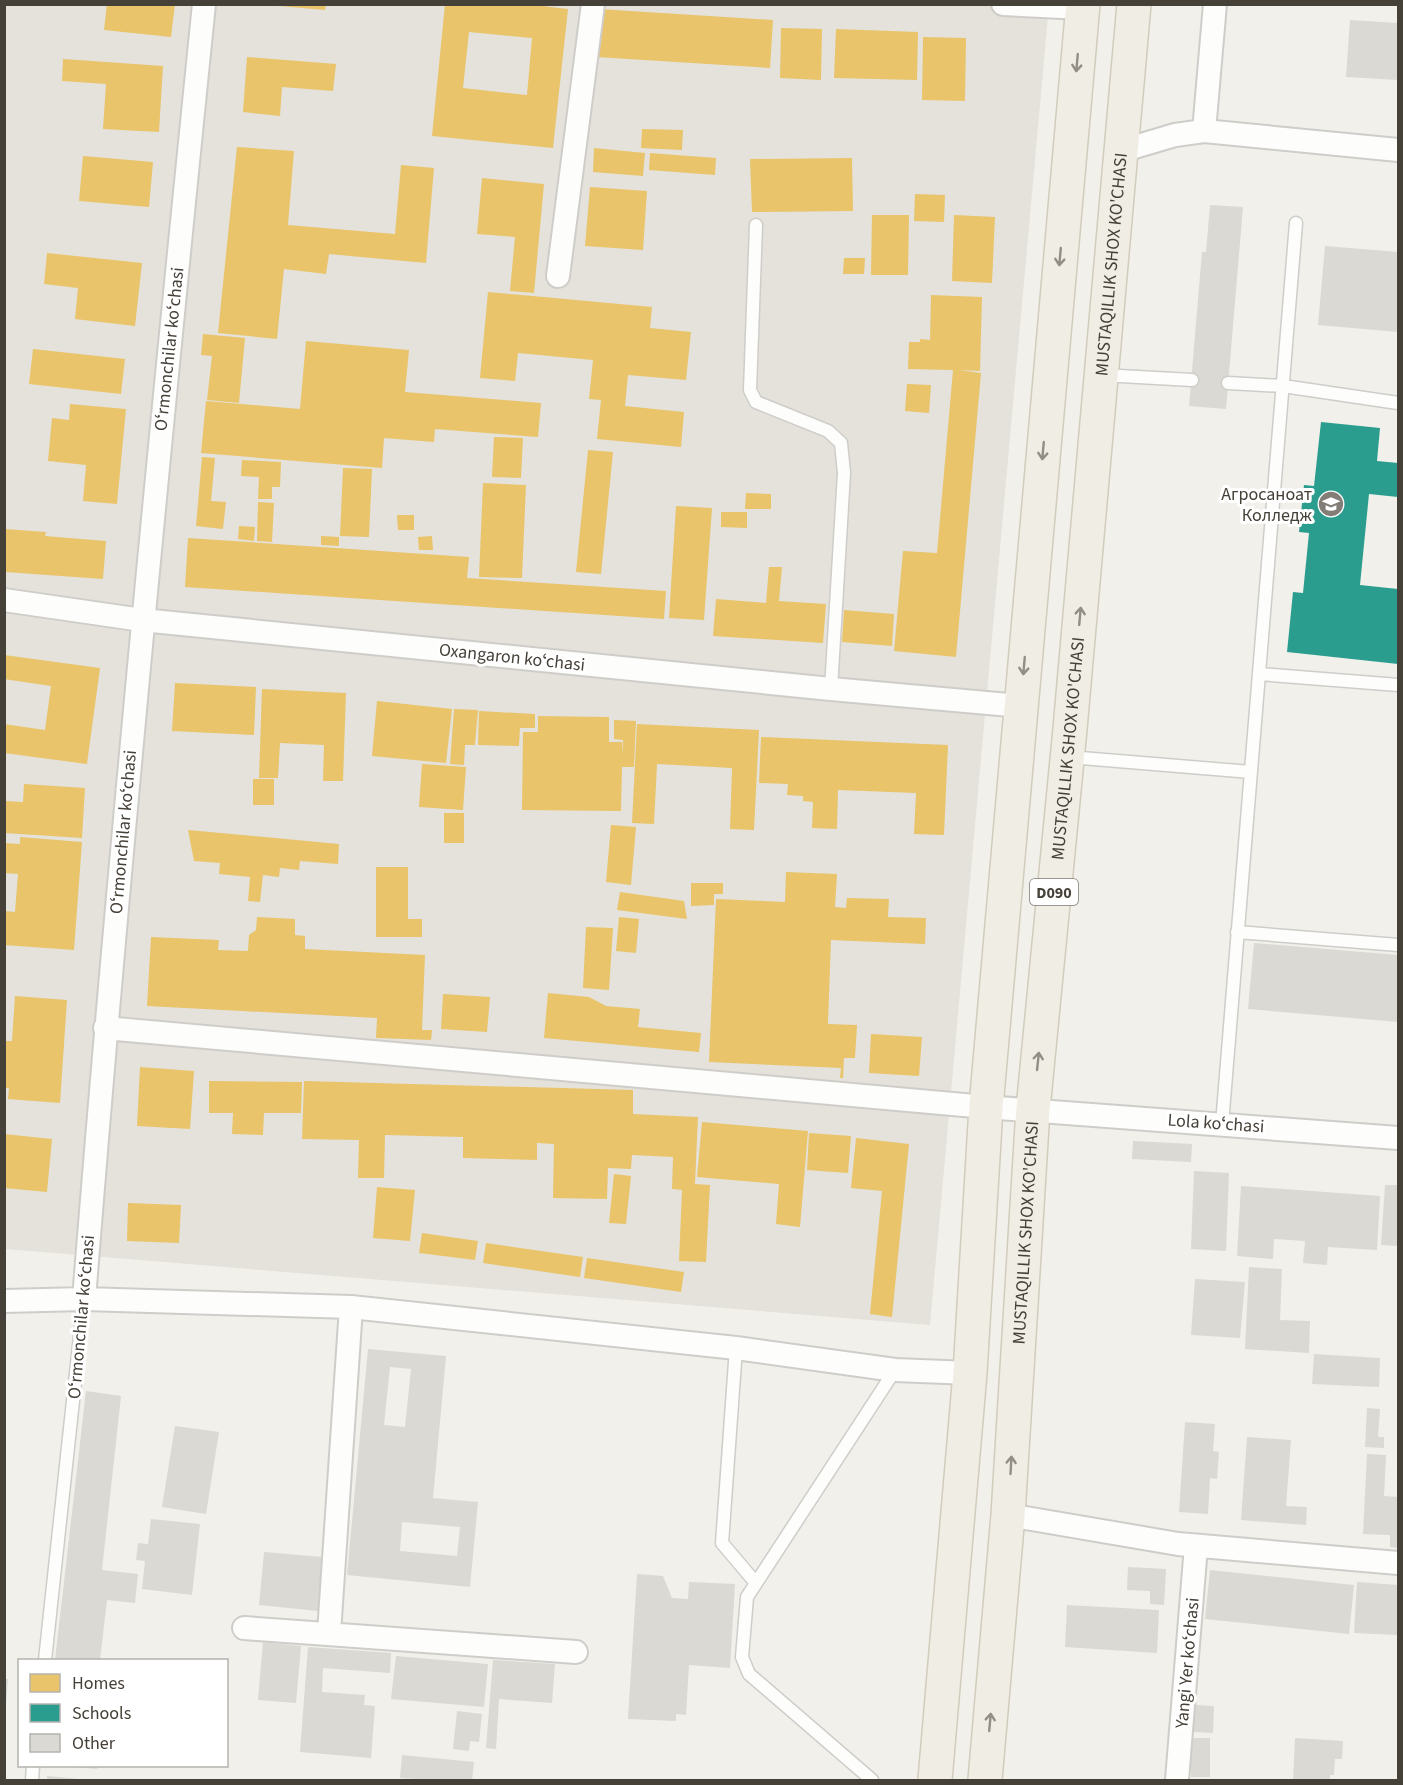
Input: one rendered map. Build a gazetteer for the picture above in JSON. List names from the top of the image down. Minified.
{"streets":{"main road":["MUSTAQILLIK SHOX KO'CHASI","D090"],"street":["Oʻrmonchilar koʻchasi","Oxangaron koʻchasi","Lola koʻchasi","Yangi Yer koʻchasi"]},"crossings":[["MUSTAQILLIK SHOX KO'CHASI","Lola koʻchasi"],["Oʻrmonchilar koʻchasi","Oxangaron koʻchasi"],["Oʻrmonchilar koʻchasi","Lola koʻchasi"],["Oxangaron koʻchasi","D090"],["D090","Lola koʻchasi"]],"places":{"school or university":["Агросаноат Колледж"]},"legend":["Homes","Schools","Other"]}
